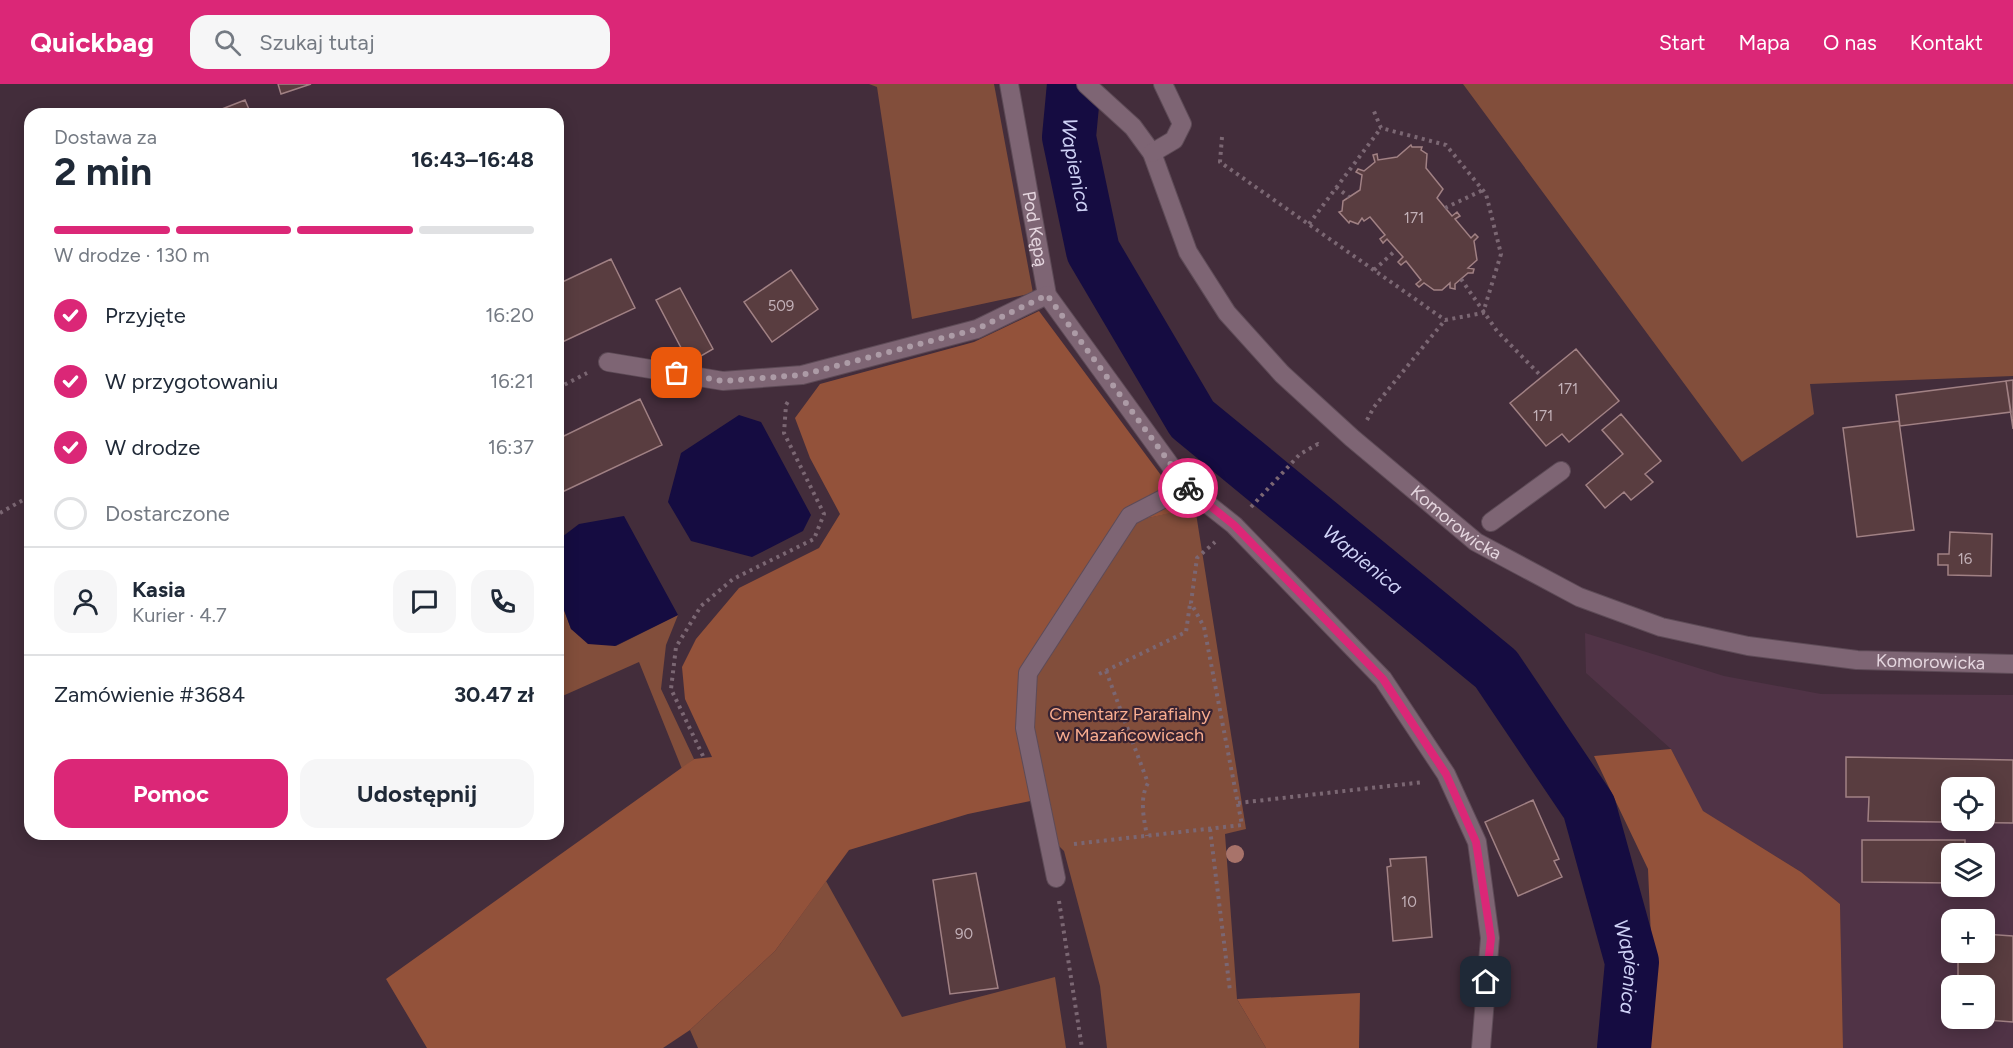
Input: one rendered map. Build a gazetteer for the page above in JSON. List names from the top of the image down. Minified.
{"streets":{"street":["Pod Kępą","Komorowicka"]},"water":["Wapienica"],"parks":["Cmentarz Parafialny w Mazańcowicach"],"house_numbers":["171","509","171","171","16","10","90"],"page":{"header":"Quickbag","search":"Szukaj tutaj","nav":["Start","Mapa","O nas","Kontakt"],"heading":["2 min","Dostawa za","16:43–16:48"],"panel":["Kasia","Kurier · 4.7","Zamówienie #3684","30.47 zł"],"bar":"W drodze · 130 m","list":[["Przyjęte","16:20"],["W przygotowaniu","16:21"],["W drodze","16:37"],"Dostarczone"],"buttons":["Pomoc","Udostępnij"],"map_buttons":["+","−"]}}
